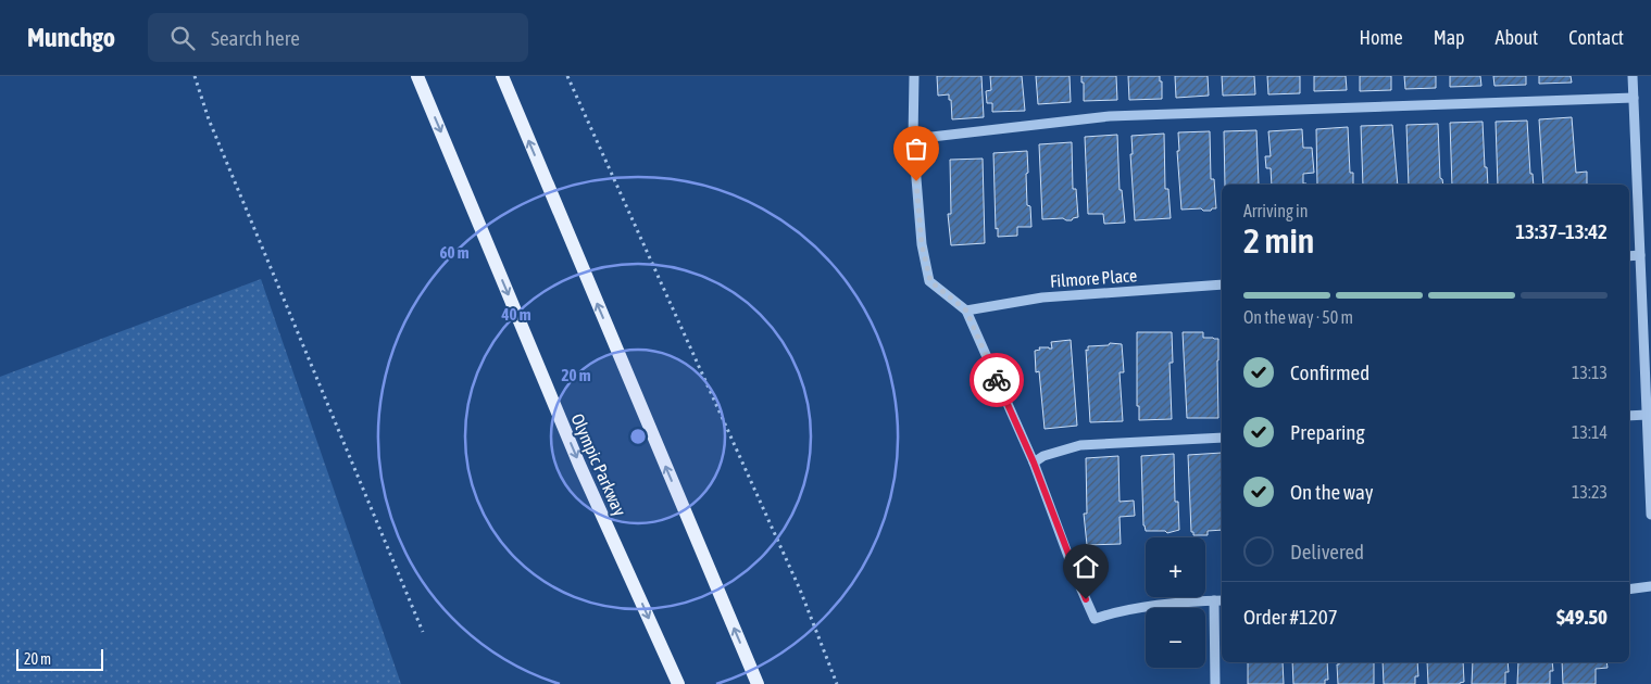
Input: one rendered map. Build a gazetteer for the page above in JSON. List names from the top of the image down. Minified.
{"streets":{"main road":["Olympic Parkway"],"street":["Filmore Place"]},"scale_bar":"20 m","page":{"header":"Munchgo","search":"Search here","nav":["Home","Map","About","Contact"],"heading":["2 min","Arriving in","13:37–13:42"],"panel":["Order #1207","$49.50"],"bar":"On the way · 50 m","list":[["Confirmed","13:13"],["Preparing","13:14"],["On the way","13:23"],"Delivered"],"map_buttons":["+","−"],"scale":"20 m"},"rings":["60 m","40 m","20 m"]}
